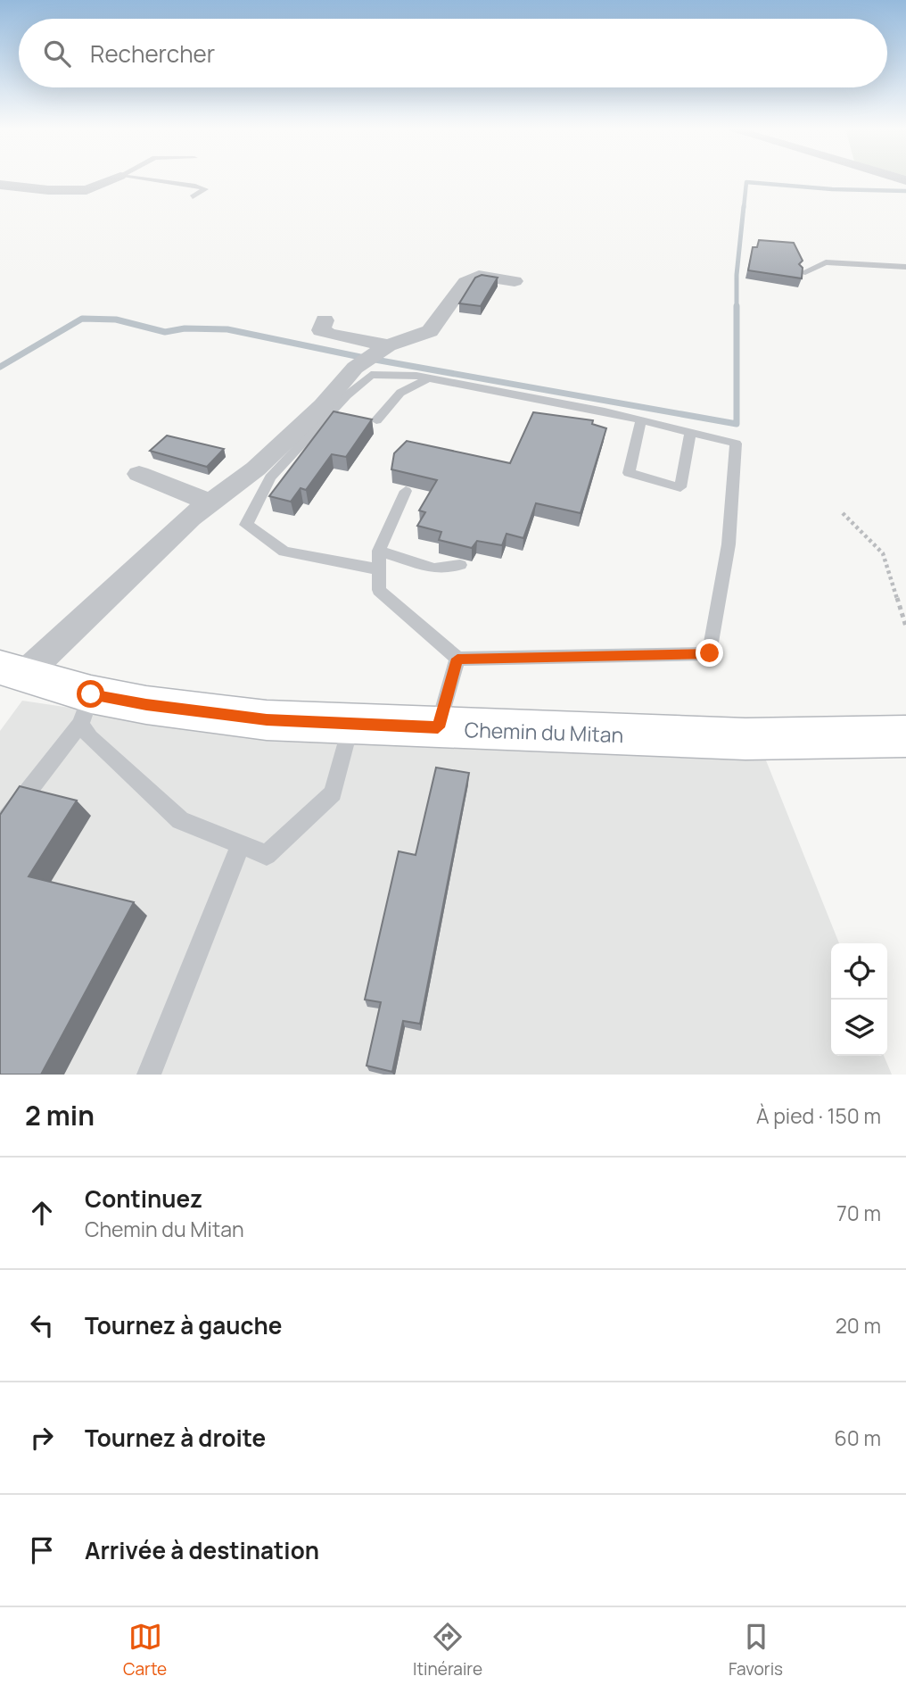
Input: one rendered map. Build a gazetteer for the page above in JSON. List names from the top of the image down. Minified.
{"streets":{"street":["Chemin du Mitan"]},"page":{"search":"Rechercher","heading":["2 min","À pied · 150 m"],"list":[["Continuez","Chemin du Mitan","70 m"],["Tournez à gauche","20 m"],["Tournez à droite","60 m"],"Arrivée à destination"],"nav":["Carte","Itinéraire","Favoris"]}}
